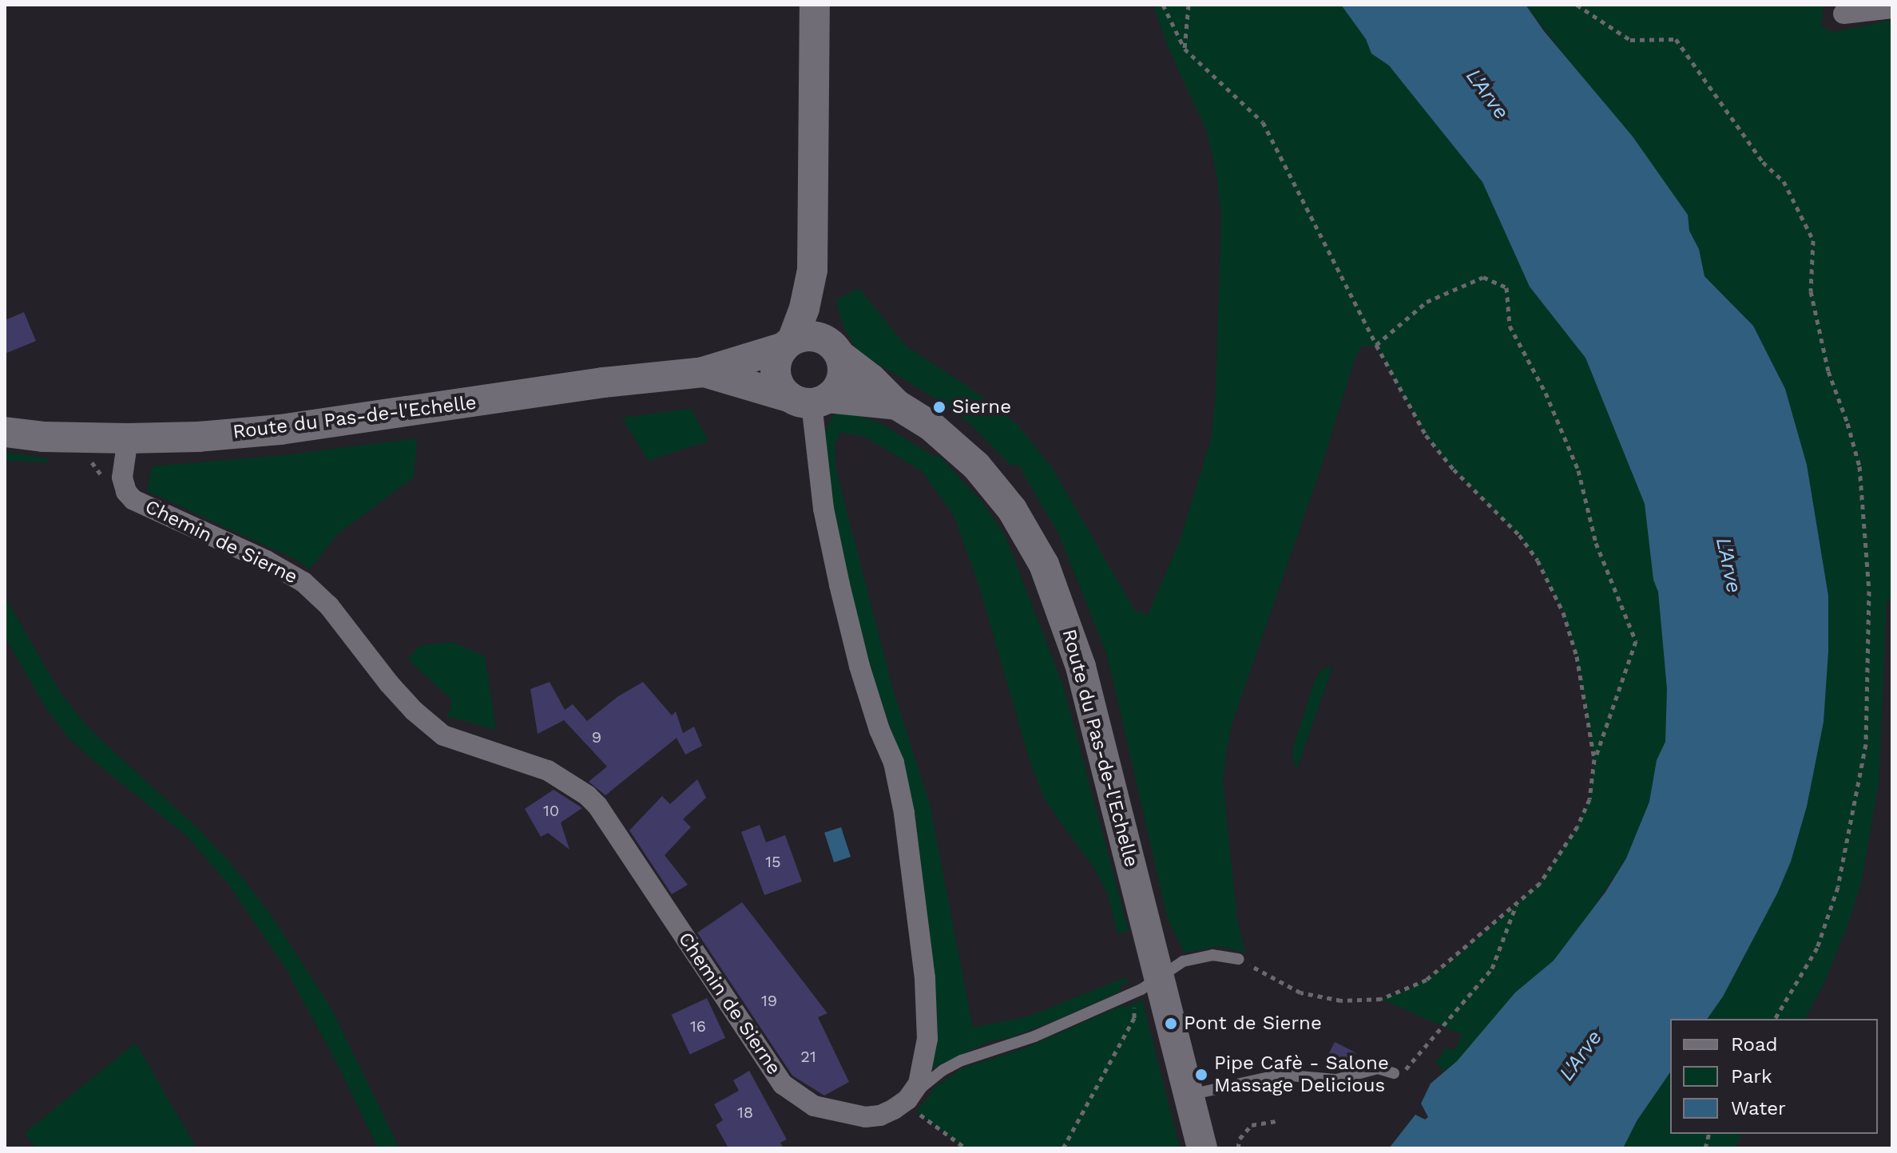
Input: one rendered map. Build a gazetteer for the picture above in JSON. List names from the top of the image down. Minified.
{"streets":{"main road":["Route du Pas-de-l'Echelle"],"street":["Chemin de Sierne"]},"crossings":[["Route du Pas-de-l'Echelle","Chemin de Sierne"]],"water":["L'Arve"],"places":["Sierne","Pont de Sierne","Pipe Cafè - Salone Massage Delicious"],"house_numbers":["9","10","15","19","16","21","18"],"legend":["Road","Park","Water"]}
